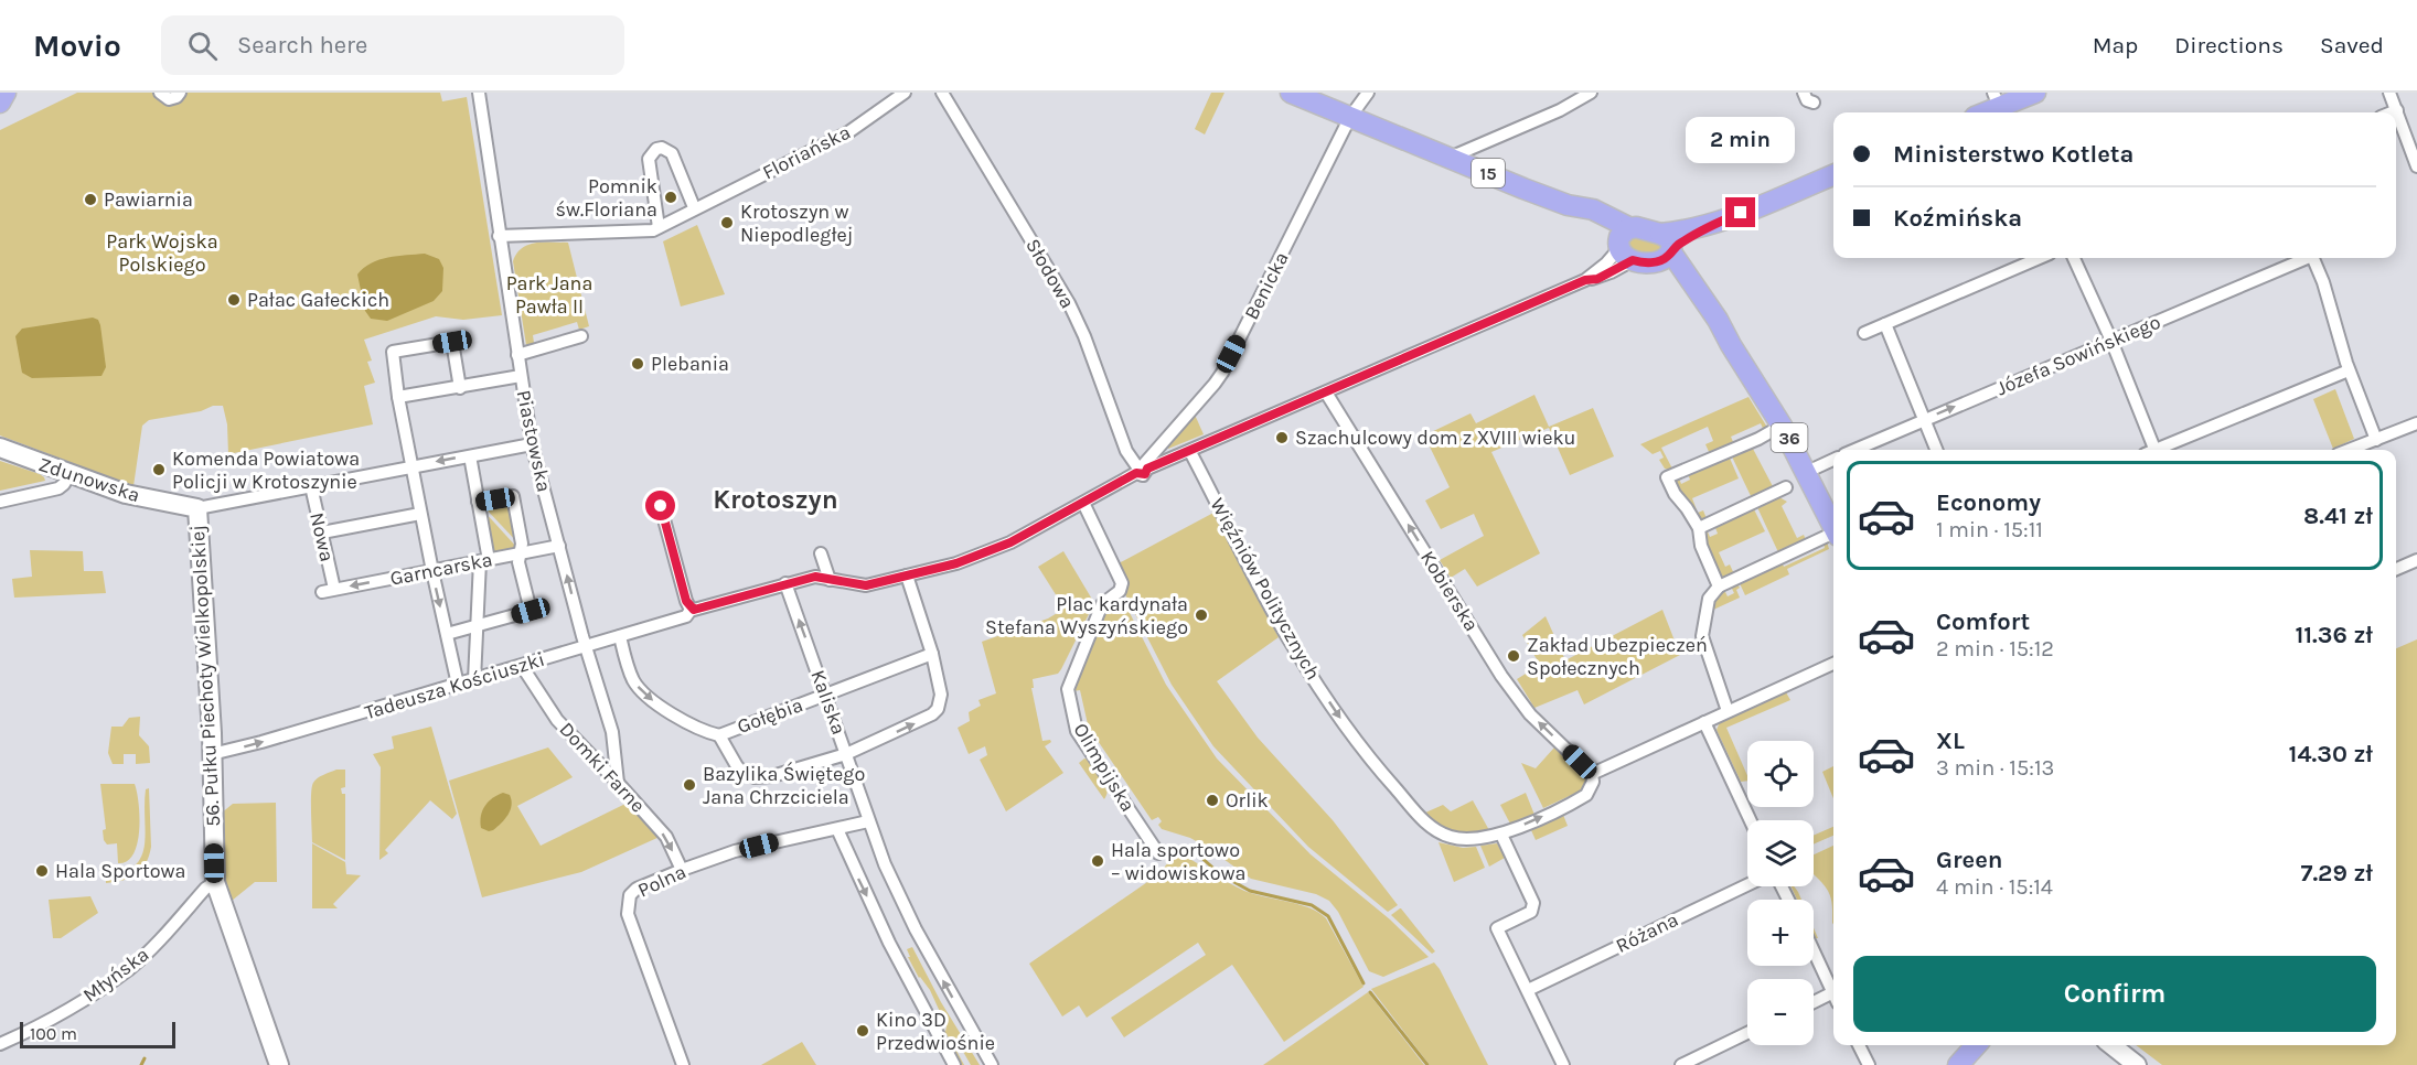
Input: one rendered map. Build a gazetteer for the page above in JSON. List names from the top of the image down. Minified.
{"streets":{"main road":["15","36"],"street":["Floriańska","Słodowa","Benicka","Józefa Sowińskiego","Piastowska","Zdunowska","Nowa","Garncarska","Więźniów Politycznych","Kobierska","56. Pułku Piechoty Wielkopolskiej","Tadeusza Kościuszki","Kaliska","Gołębia","Domki Farne","Olimpijska","Polna","Różana","Młyńska"]},"crossings":[["Floriańska","Piastowska"],["15","Benicka"],["15","36"],["Słodowa","Benicka"],["Słodowa","Tadeusza Kościuszki"],["Benicka","Tadeusza Kościuszki"],["Piastowska","Zdunowska"],["Piastowska","Garncarska"],["Piastowska","Tadeusza Kościuszki"],["Piastowska","Domki Farne"],["Zdunowska","Nowa"],["Zdunowska","56. Pułku Piechoty Wielkopolskiej"],["Nowa","Garncarska"],["Więźniów Politycznych","Kobierska"],["56. Pułku Piechoty Wielkopolskiej","Tadeusza Kościuszki"],["56. Pułku Piechoty Wielkopolskiej","Młyńska"],["Tadeusza Kościuszki","Kaliska"],["Tadeusza Kościuszki","Domki Farne"],["Tadeusza Kościuszki","Olimpijska"],["Kaliska","Gołębia"],["Kaliska","Polna"],["Domki Farne","Polna"]],"one_way":["Więźniów Politycznych","Kobierska","Domki Farne"],"districts":["Krotoszyn"],"parks":["Park Wojska Polskiego","Park Jana Pawła II"],"places":["Pomnik św.Floriana","Pawiarnia","Krotoszyn w Niepodległej","Pałac Gałeckich","Plebania","Szachulcowy dom z XVIII wieku","Komenda Powiatowa Policji w Krotoszynie","Plac kardynała Stefana Wyszyńskiego","Zakład Ubezpieczeń Społecznych","Bazylika Świętego Jana Chrzciciela","Orlik","Hala sportowo – widowiskowa","Hala Sportowa","Kino 3D Przedwiośnie"],"scale_bar":"100 m","page":{"header":"Movio","search":"Search here","nav":["Map","Directions","Saved"],"banner":["Ministerstwo Kotleta","Koźmińska"],"bubble":"2 min","list":[{"name":"Economy","note":"1 min · 15:11","value":"8.41 zł"},{"name":"Comfort","note":"2 min · 15:12","value":"11.36 zł"},{"name":"XL","note":"3 min · 15:13","value":"14.30 zł"},{"name":"Green","note":"4 min · 15:14","value":"7.29 zł"}],"map_buttons":["+","−"],"buttons":"Confirm","scale":"100 m"}}
